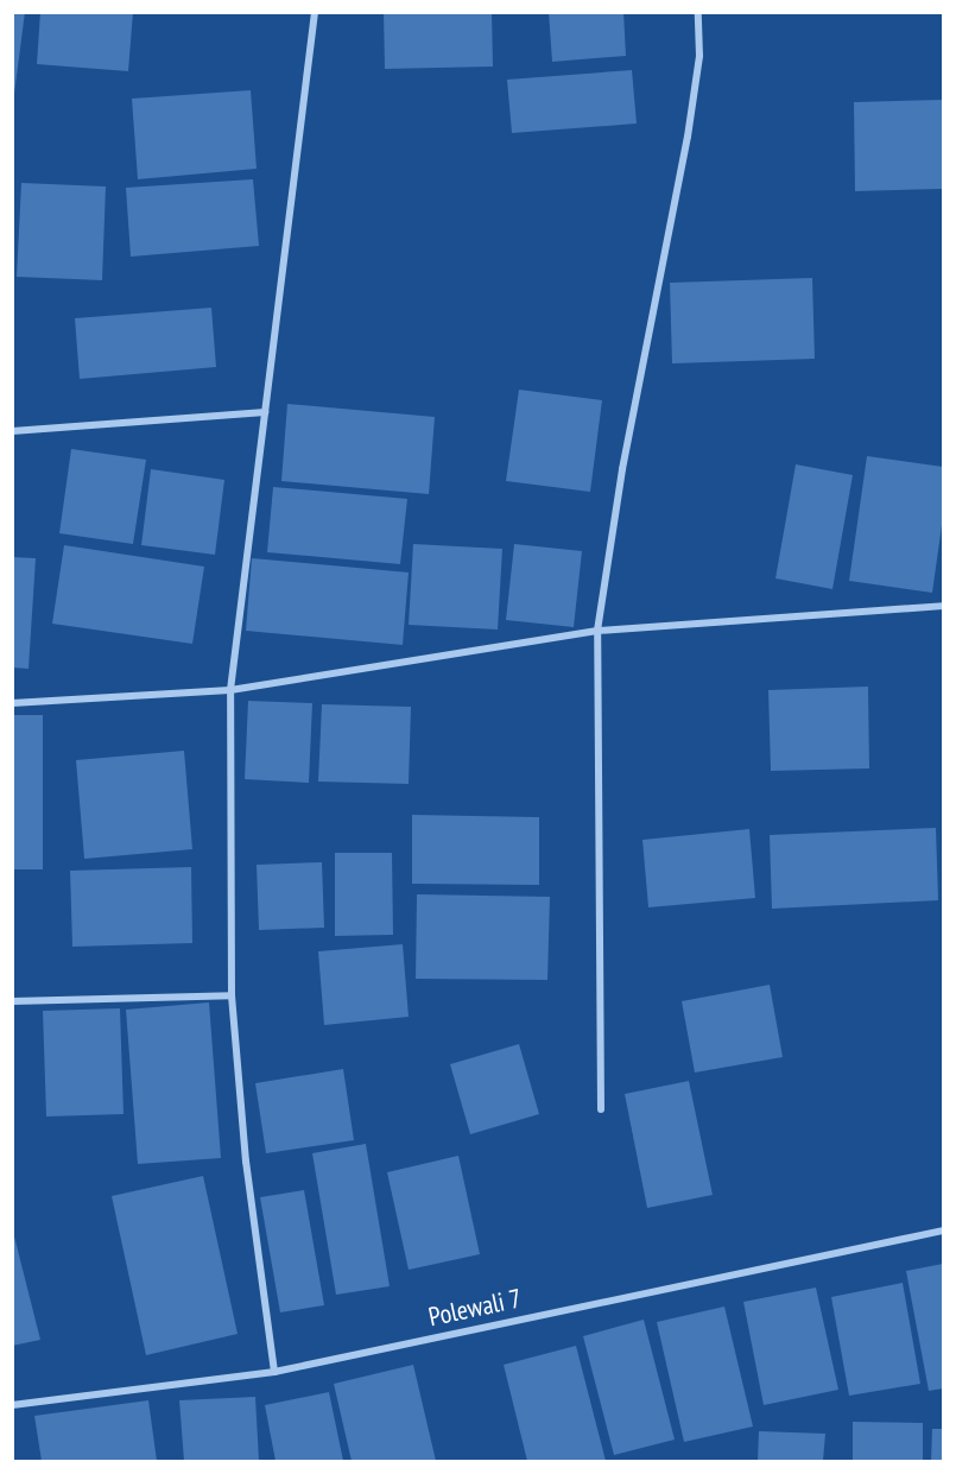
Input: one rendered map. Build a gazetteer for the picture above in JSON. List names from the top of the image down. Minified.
{"streets":{"street":["Polewali 7"]}}
